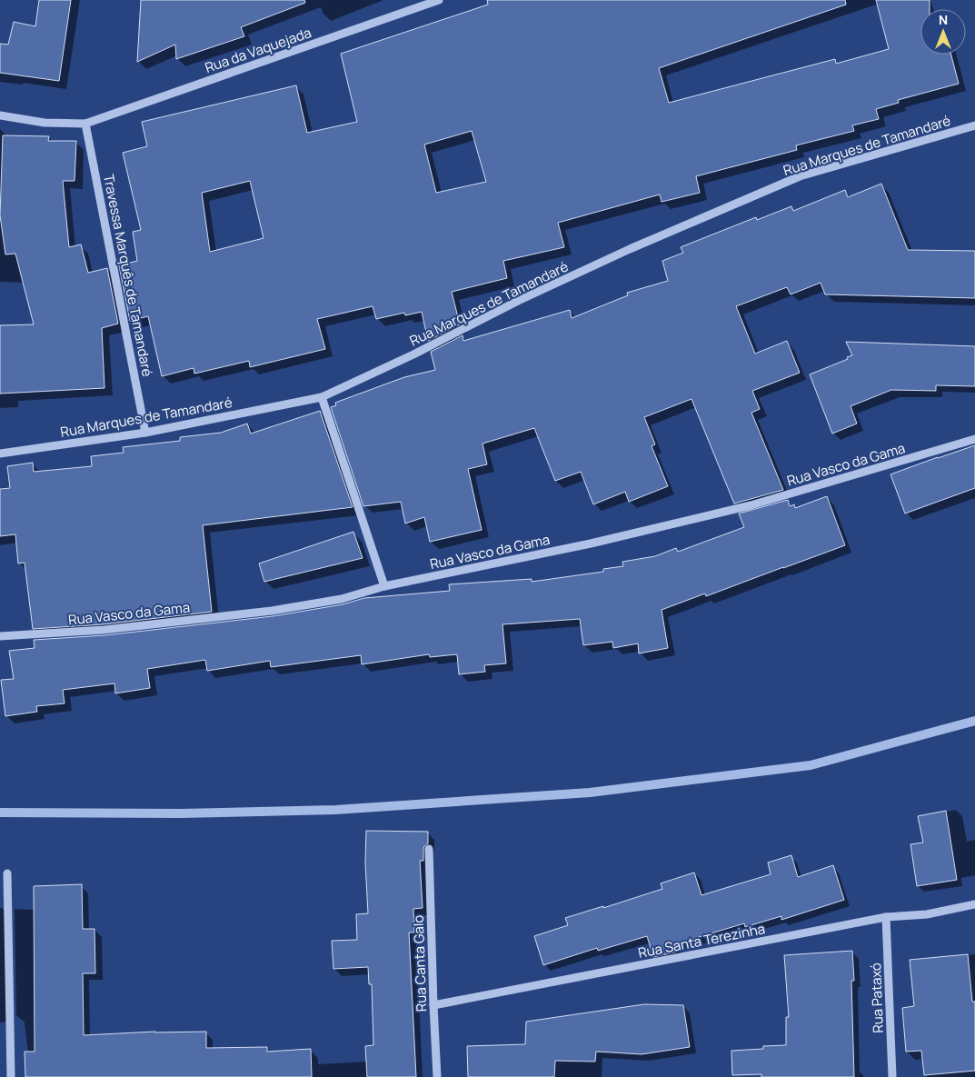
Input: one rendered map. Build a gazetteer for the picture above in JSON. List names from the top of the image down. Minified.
{"streets":{"street":["Rua da Vaquejada","Rua Marques de Tamandaré","Travessa Marquês de Tamandaré","Rua Vasco da Gama","Rua Santa Terezinha","Rua Canta Galo","Rua Pataxó"]},"crossings":[["Rua da Vaquejada","Travessa Marquês de Tamandaré"],["Rua Marques de Tamandaré","Travessa Marquês de Tamandaré"],["Rua Santa Terezinha","Rua Canta Galo"],["Rua Santa Terezinha","Rua Pataxó"]],"north":"top"}
